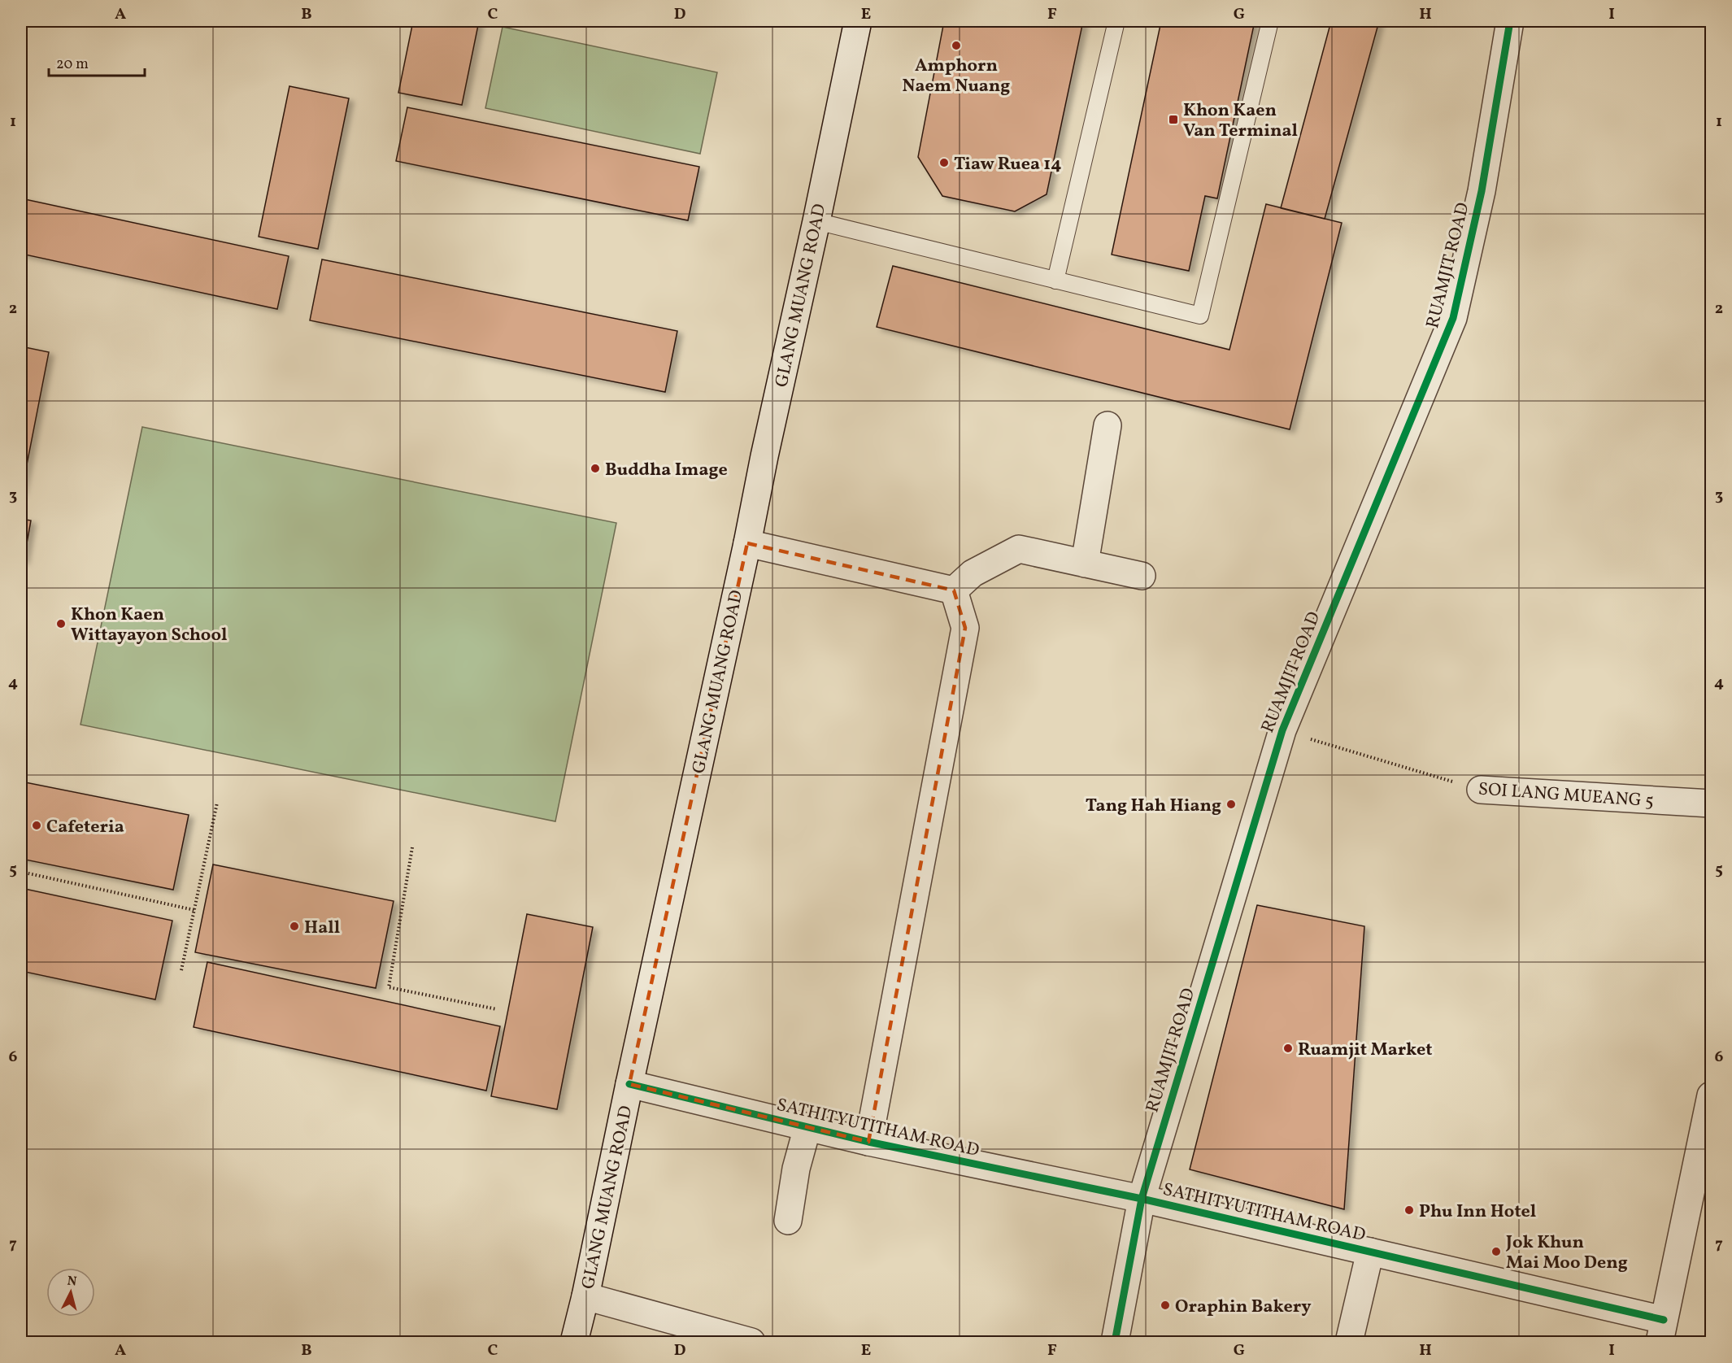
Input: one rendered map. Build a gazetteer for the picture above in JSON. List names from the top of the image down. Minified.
{"streets":{"street":["RUAMJIT ROAD","GLANG MUANG ROAD","SOI LANG MUEANG 5","SATHITYUTITHAM ROAD"]},"crossings":[["RUAMJIT ROAD","SOI LANG MUEANG 5"],["RUAMJIT ROAD","SATHITYUTITHAM ROAD"],["GLANG MUANG ROAD","SATHITYUTITHAM ROAD"]],"places":{"other":["Amphorn Naem Nuang","Tiaw Ruea 14","Buddha Image","Khon Kaen Wittayayon School","Tang Hah Hiang","Cafeteria","Hall","Ruamjit Market","Phu Inn Hotel","Jok Khun Mai Moo Deng","Oraphin Bakery"],"transit":["Khon Kaen Van Terminal"]},"scale_bar":"20 m","north":"top","grid":{"columns":["A","B","C","D","E","F","G","H","I"],"rows":["1","2","3","4","5","6","7"]}}
